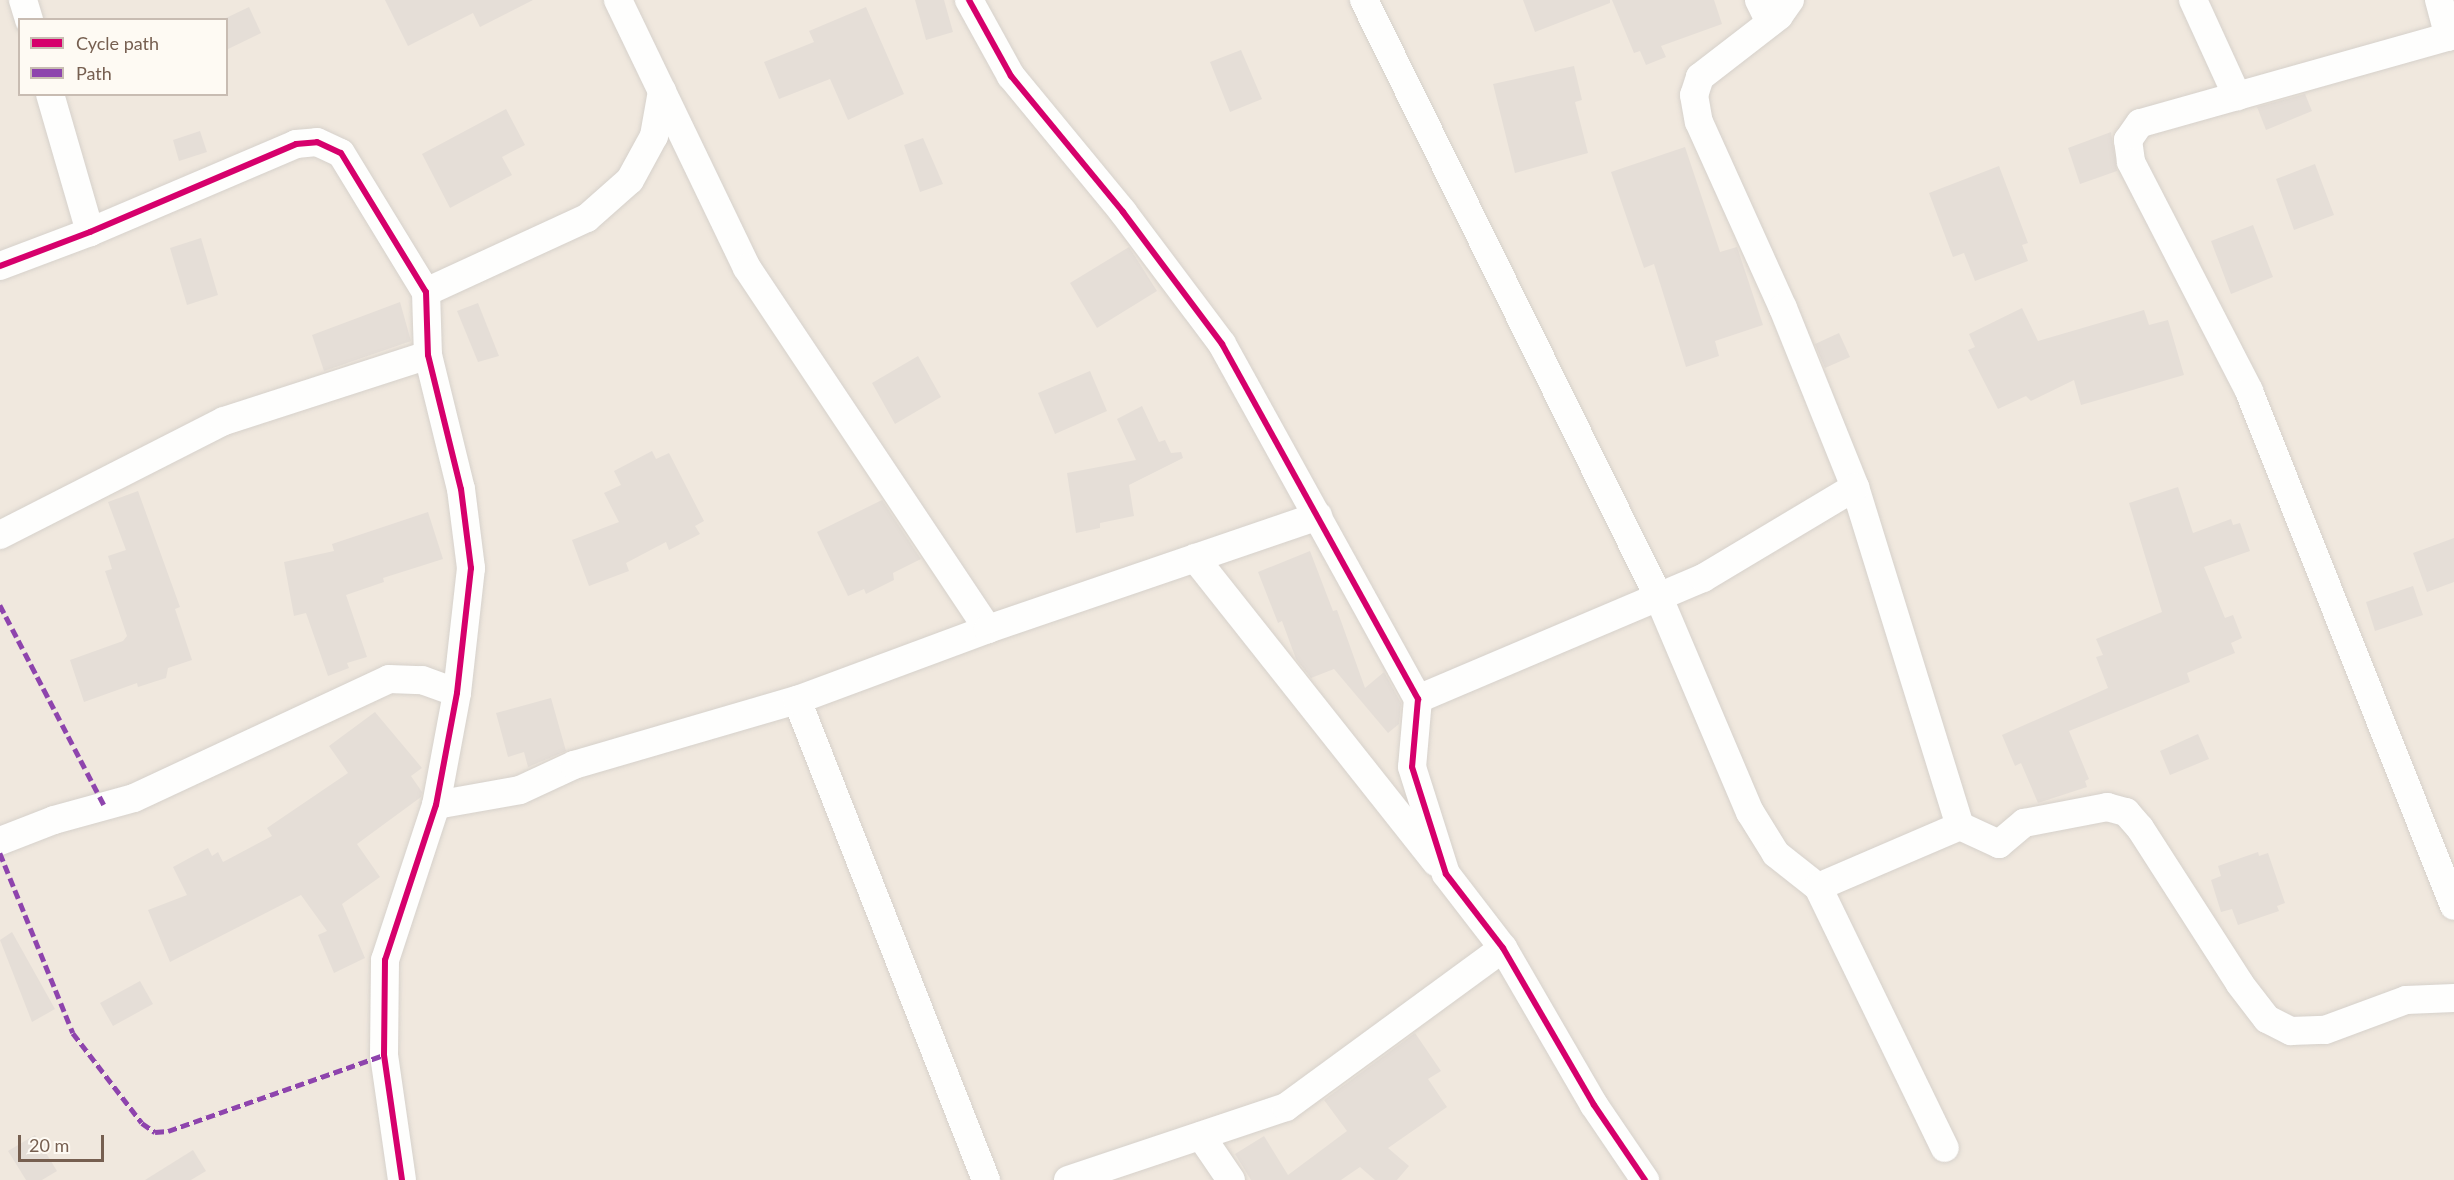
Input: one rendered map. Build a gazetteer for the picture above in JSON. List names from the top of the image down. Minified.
{"legend":["Cycle path","Path"],"scale_bar":"20 m"}
